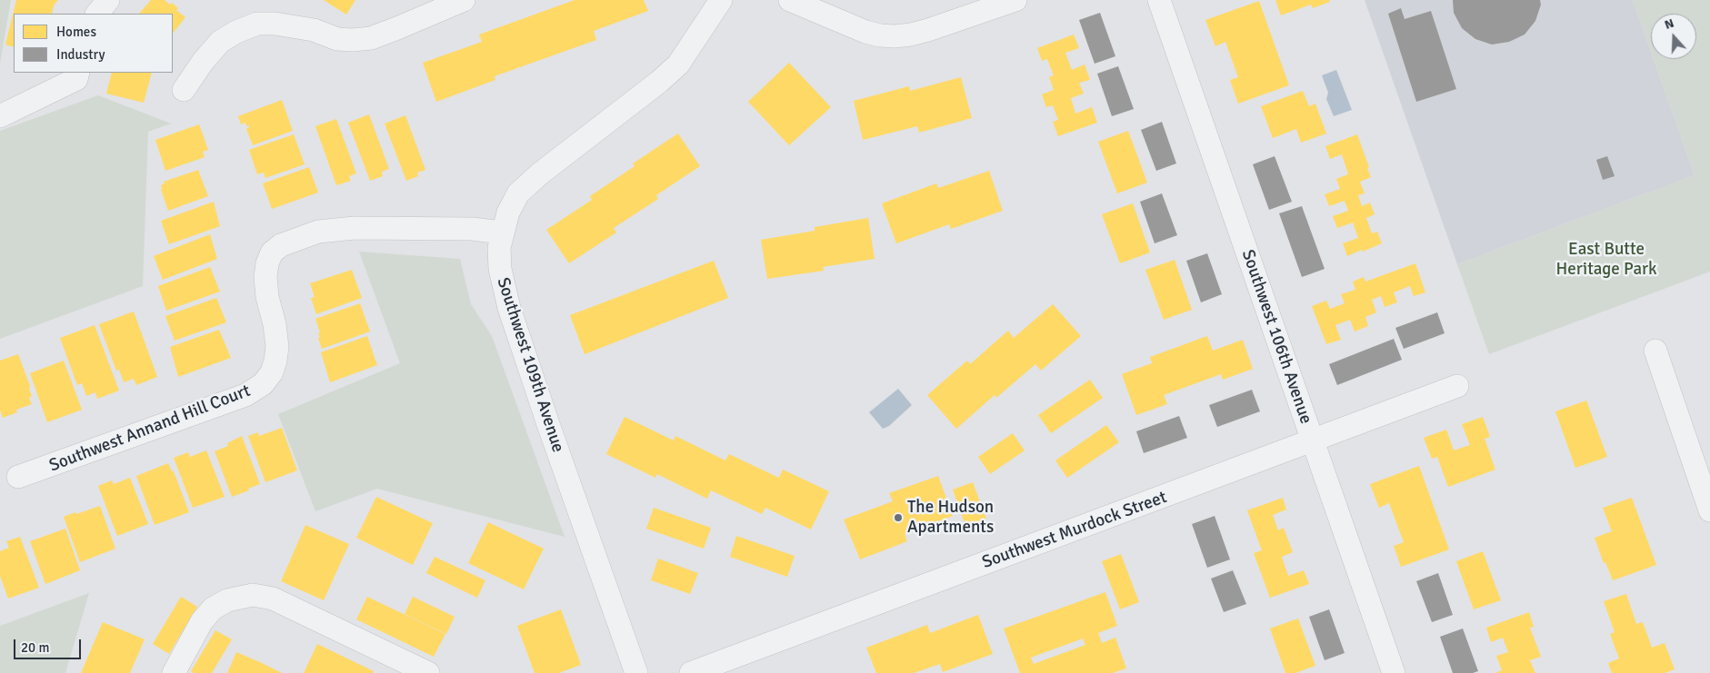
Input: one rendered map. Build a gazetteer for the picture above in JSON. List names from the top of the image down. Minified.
{"streets":{"street":["Southwest 106th Avenue","Southwest 109th Avenue","Southwest Annand Hill Court","Southwest Murdock Street"]},"crossings":[["Southwest 106th Avenue","Southwest Murdock Street"],["Southwest 109th Avenue","Southwest Annand Hill Court"]],"parks":["East Butte Heritage Park"],"places":["The Hudson Apartments"],"legend":["Homes","Industry"],"scale_bar":"20 m","north":"top"}
